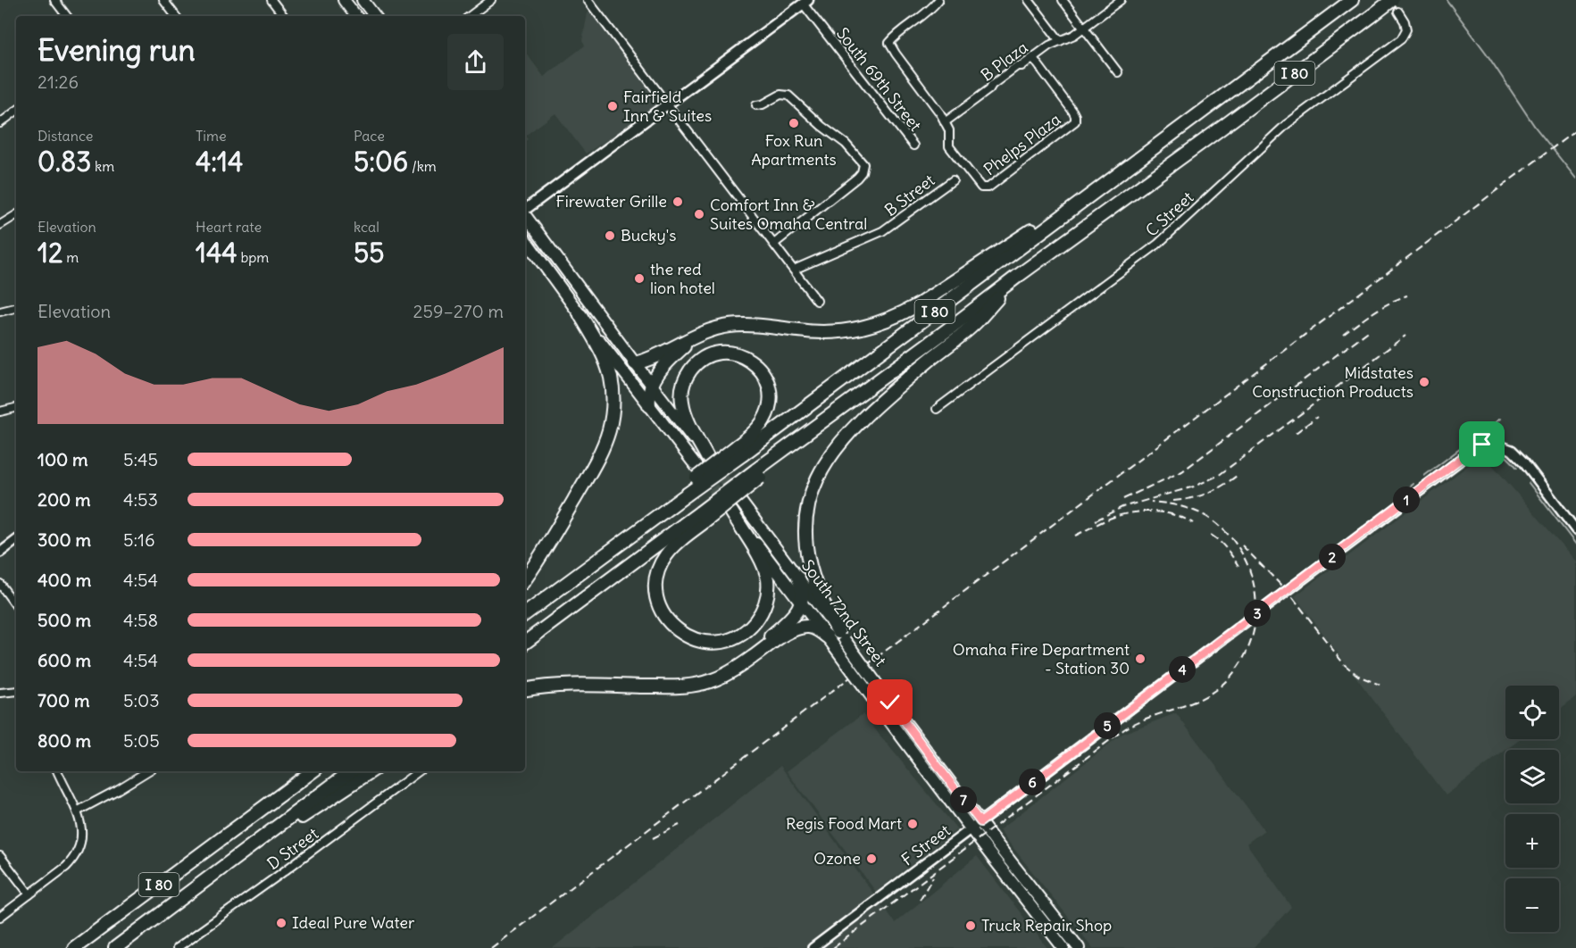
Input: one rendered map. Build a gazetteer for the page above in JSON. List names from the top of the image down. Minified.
{"streets":{"highway":["I 80"],"main road":["South 72nd Street"],"street":["B Plaza","South 69th Street","Phelps Plaza","B Street","C Street","F Street","D Street"]},"crossings":[["B Plaza","Phelps Plaza"],["South 72nd Street","F Street"]],"places":["Fairfield Inn & Suites","Fox Run Apartments","Firewater Grille","Comfort Inn & Suites Omaha Central","Bucky's","the red lion hotel","Midstates Construction Products","Omaha Fire Department - Station 30","Regis Food Mart","Ozone","Ideal Pure Water","Truck Repair Shop"],"page":{"heading":["Evening run","21:26"],"stats":[["Distance","0.83 km"],["Time","4:14"],["Pace","5:06 /km"],["Elevation","12 m"],["Heart rate","144 bpm"],["kcal","55"]],"chart":["Elevation","259–270 m"],"list":[{"name":"100 m","note":"5:45"},{"name":"200 m","note":"4:53"},{"name":"300 m","note":"5:16"},{"name":"400 m","note":"4:54"},{"name":"500 m","note":"4:58"},{"name":"600 m","note":"4:54"},{"name":"700 m","note":"5:03"},{"name":"800 m","note":"5:05"}],"pins":["1","2","3","4","5","6","7"],"map_buttons":["+","−"]}}
